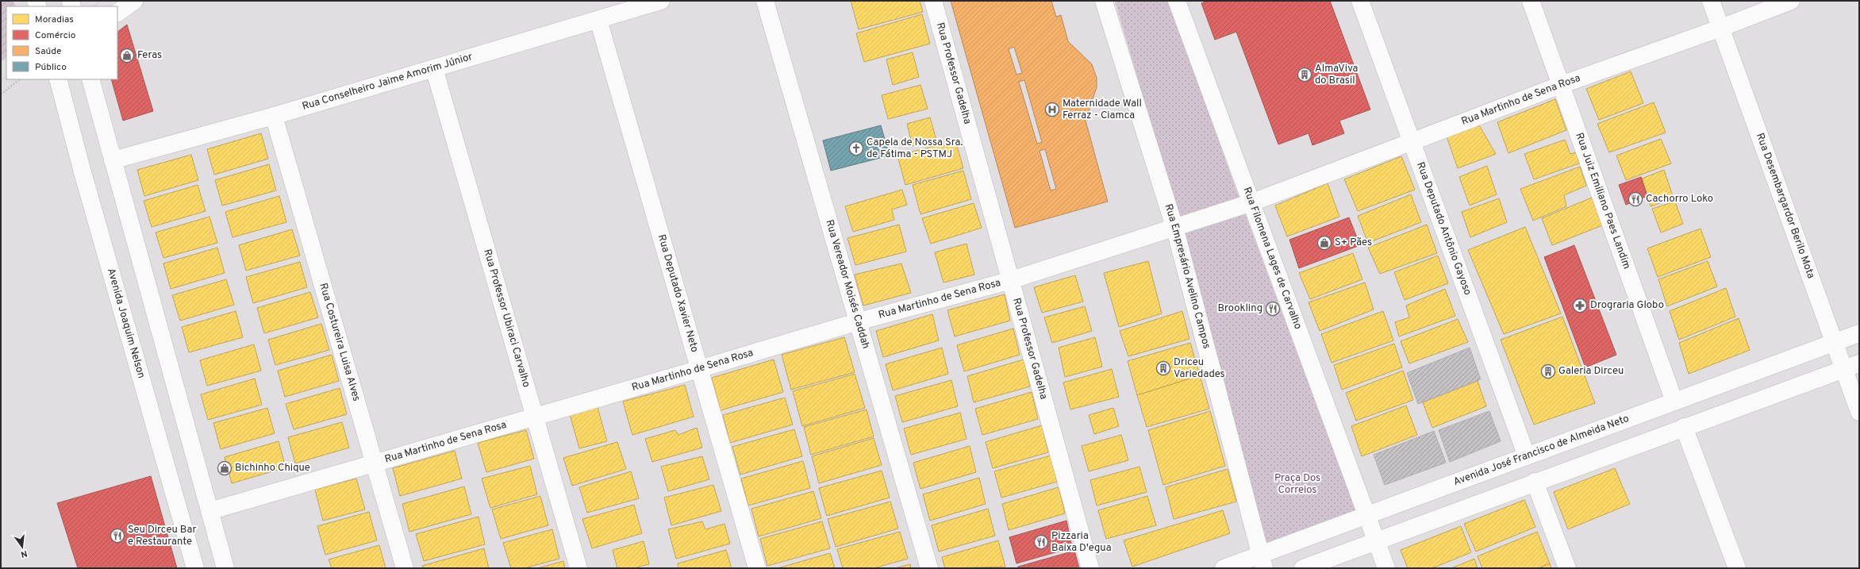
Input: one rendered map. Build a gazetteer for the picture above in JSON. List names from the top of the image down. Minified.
{"streets":{"street":["Rua Professor Gadelha","Rua Conselheiro Jaime Amorim Júnior","Rua Martinho de Sena Rosa","Rua Juiz Emiliano Paes Landim","Rua Desembargardor Berilo Mota","Rua Deputado Antônio Gayoso","Rua Filomena Lages de Carvalho","Rua Empresário Avelino Campos","Rua Vereador Moisés Caddah","Rua Deputado Xavier Neto","Rua Professor Ubiraci Carvalho","Avenida Joaquim Nelson","Rua Costureira Luisa Alves","Avenida José Francisco de Almeida Neto"]},"crossings":[["Rua Professor Gadelha","Rua Martinho de Sena Rosa"],["Rua Conselheiro Jaime Amorim Júnior","Rua Deputado Xavier Neto"],["Rua Conselheiro Jaime Amorim Júnior","Rua Professor Ubiraci Carvalho"],["Rua Conselheiro Jaime Amorim Júnior","Rua Costureira Luisa Alves"],["Rua Martinho de Sena Rosa","Rua Juiz Emiliano Paes Landim"],["Rua Martinho de Sena Rosa","Rua Desembargardor Berilo Mota"],["Rua Martinho de Sena Rosa","Rua Deputado Antônio Gayoso"],["Rua Martinho de Sena Rosa","Rua Filomena Lages de Carvalho"],["Rua Martinho de Sena Rosa","Rua Empresário Avelino Campos"],["Rua Martinho de Sena Rosa","Rua Vereador Moisés Caddah"],["Rua Martinho de Sena Rosa","Rua Deputado Xavier Neto"],["Rua Martinho de Sena Rosa","Rua Professor Ubiraci Carvalho"],["Rua Martinho de Sena Rosa","Rua Costureira Luisa Alves"],["Rua Juiz Emiliano Paes Landim","Avenida José Francisco de Almeida Neto"],["Rua Desembargardor Berilo Mota","Avenida José Francisco de Almeida Neto"],["Rua Deputado Antônio Gayoso","Avenida José Francisco de Almeida Neto"],["Rua Filomena Lages de Carvalho","Avenida José Francisco de Almeida Neto"],["Rua Empresário Avelino Campos","Avenida José Francisco de Almeida Neto"]],"parks":["Praça Dos Correios"],"places":{"shop":["Feras","S+ Pães","Bichinho Chique"],"building":["AlmaViva do Brasil","Driceu Variedades","Galeria Dirceu"],"hospital":["Maternidade Wall Ferraz - Ciamca"],"church":["Capela de Nossa Sra. de Fátima - PSTMJ"],"restaurant":["Cachorro Loko","Brookling","Seu Dirceu Bar e Restaurante","Pizzaria Baixa D'egua"],"pharmacy":["Drograria Globo"]},"legend":["Moradias","Comércio","Saúde","Público"],"north":"bottom"}
